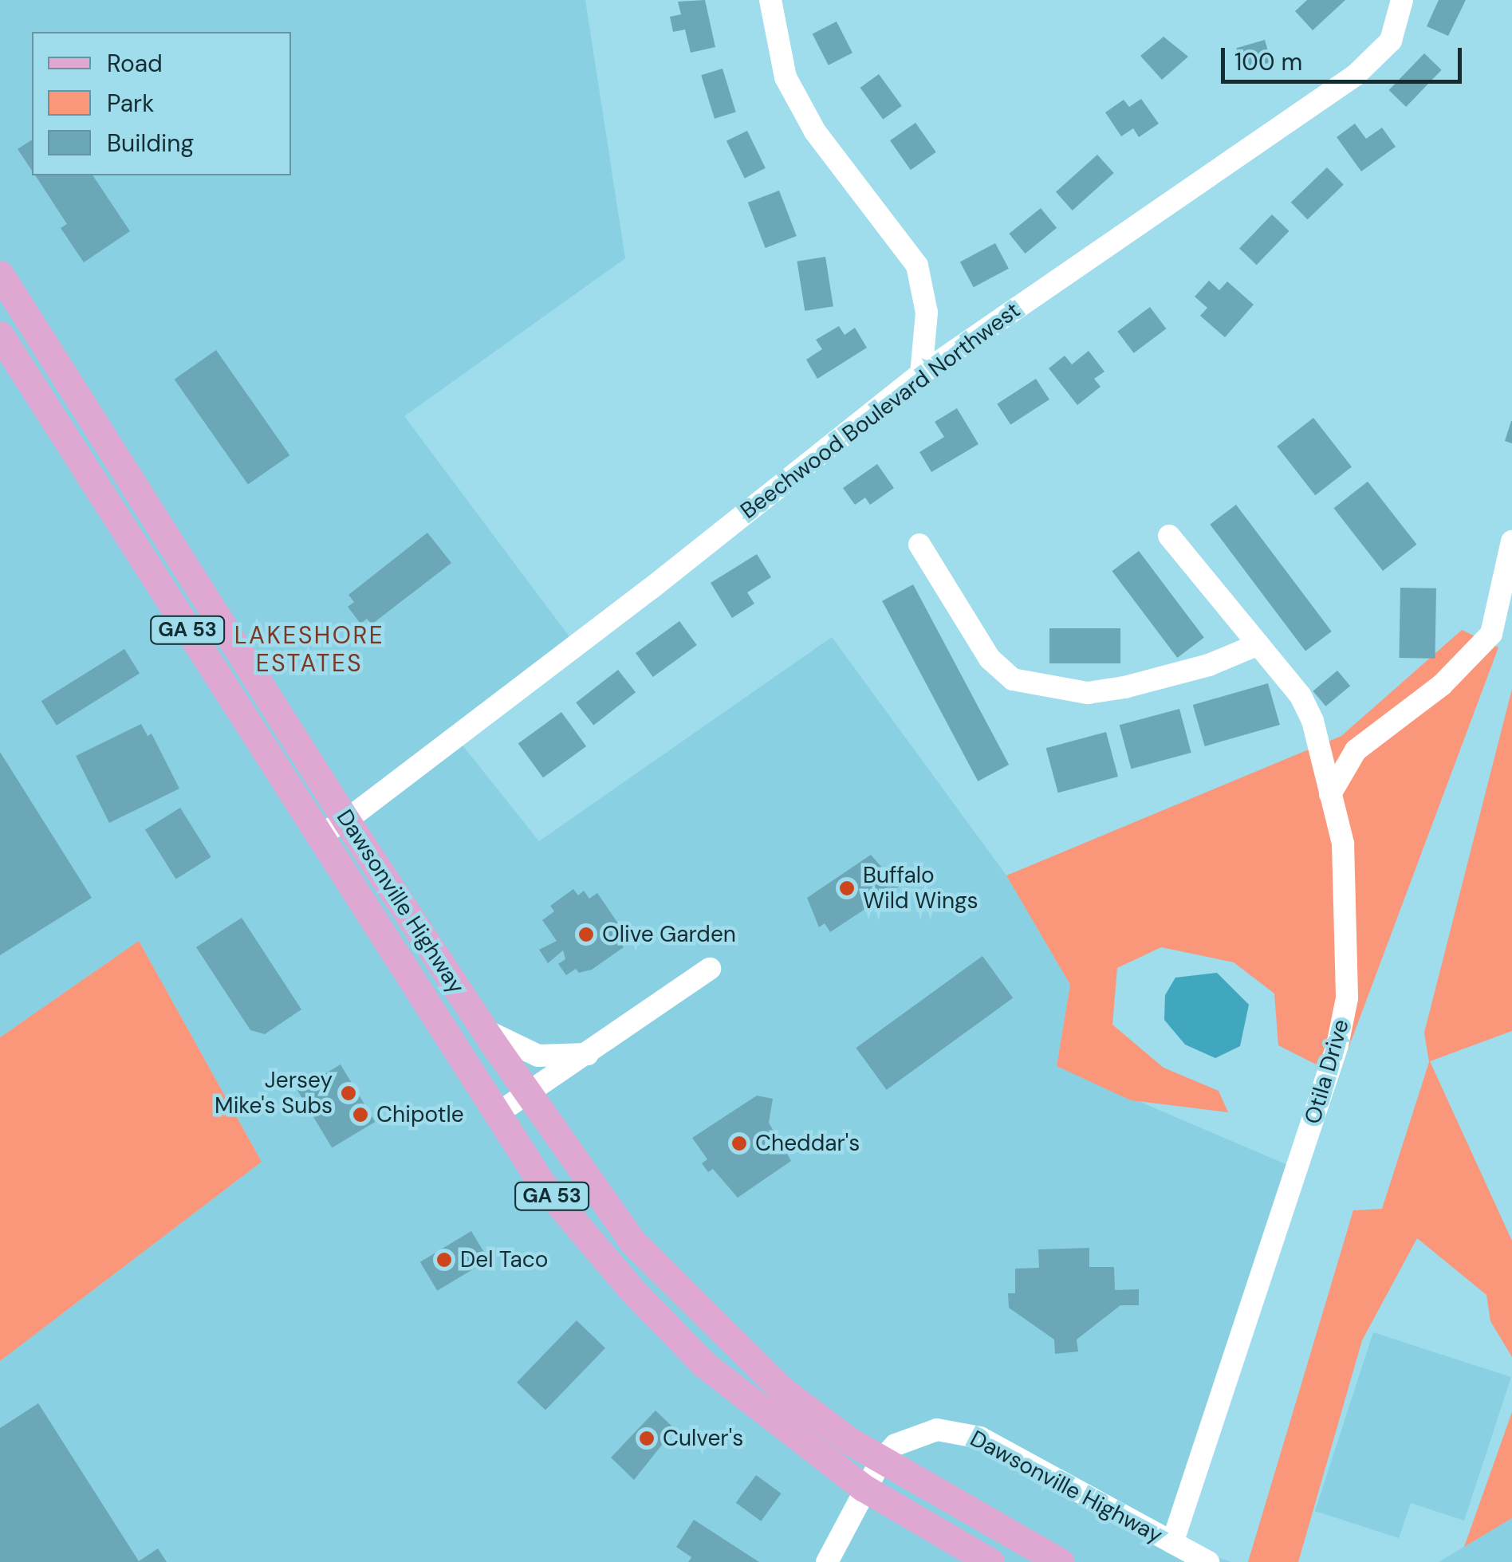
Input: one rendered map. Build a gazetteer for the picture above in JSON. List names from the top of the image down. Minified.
{"streets":{"main road":["GA 53","Dawsonville Highway"],"street":["Beechwood Boulevard Northwest","Otila Drive"]},"crossings":[["Beechwood Boulevard Northwest","Dawsonville Highway"],["GA 53","Dawsonville Highway"],["Dawsonville Highway","Otila Drive"]],"districts":["LAKESHORE ESTATES"],"places":["Buffalo Wild Wings","Olive Garden","Jersey Mike's Subs","Chipotle","Cheddar's","Del Taco","Culver's"],"legend":["Road","Park","Building"],"scale_bar":"100 m"}
